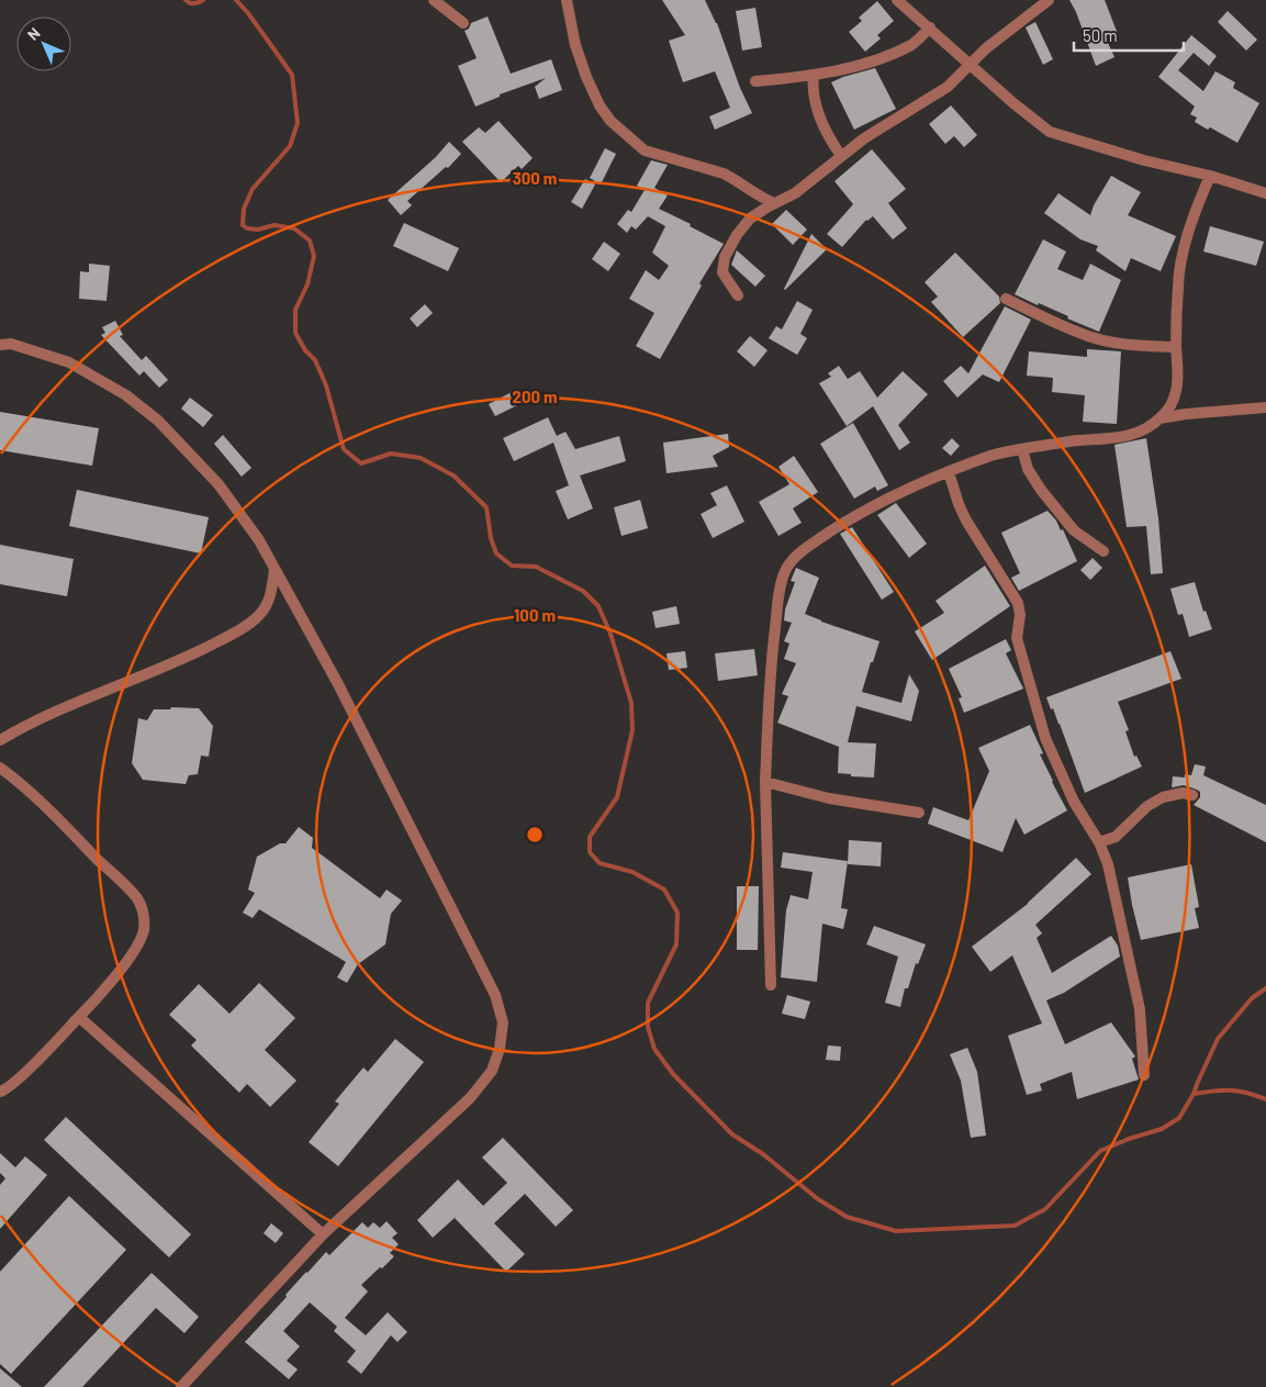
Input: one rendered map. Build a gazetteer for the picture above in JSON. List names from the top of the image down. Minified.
{"scale_bar":"50 m","north":"top left","rings":["300 m","200 m","100 m"]}
